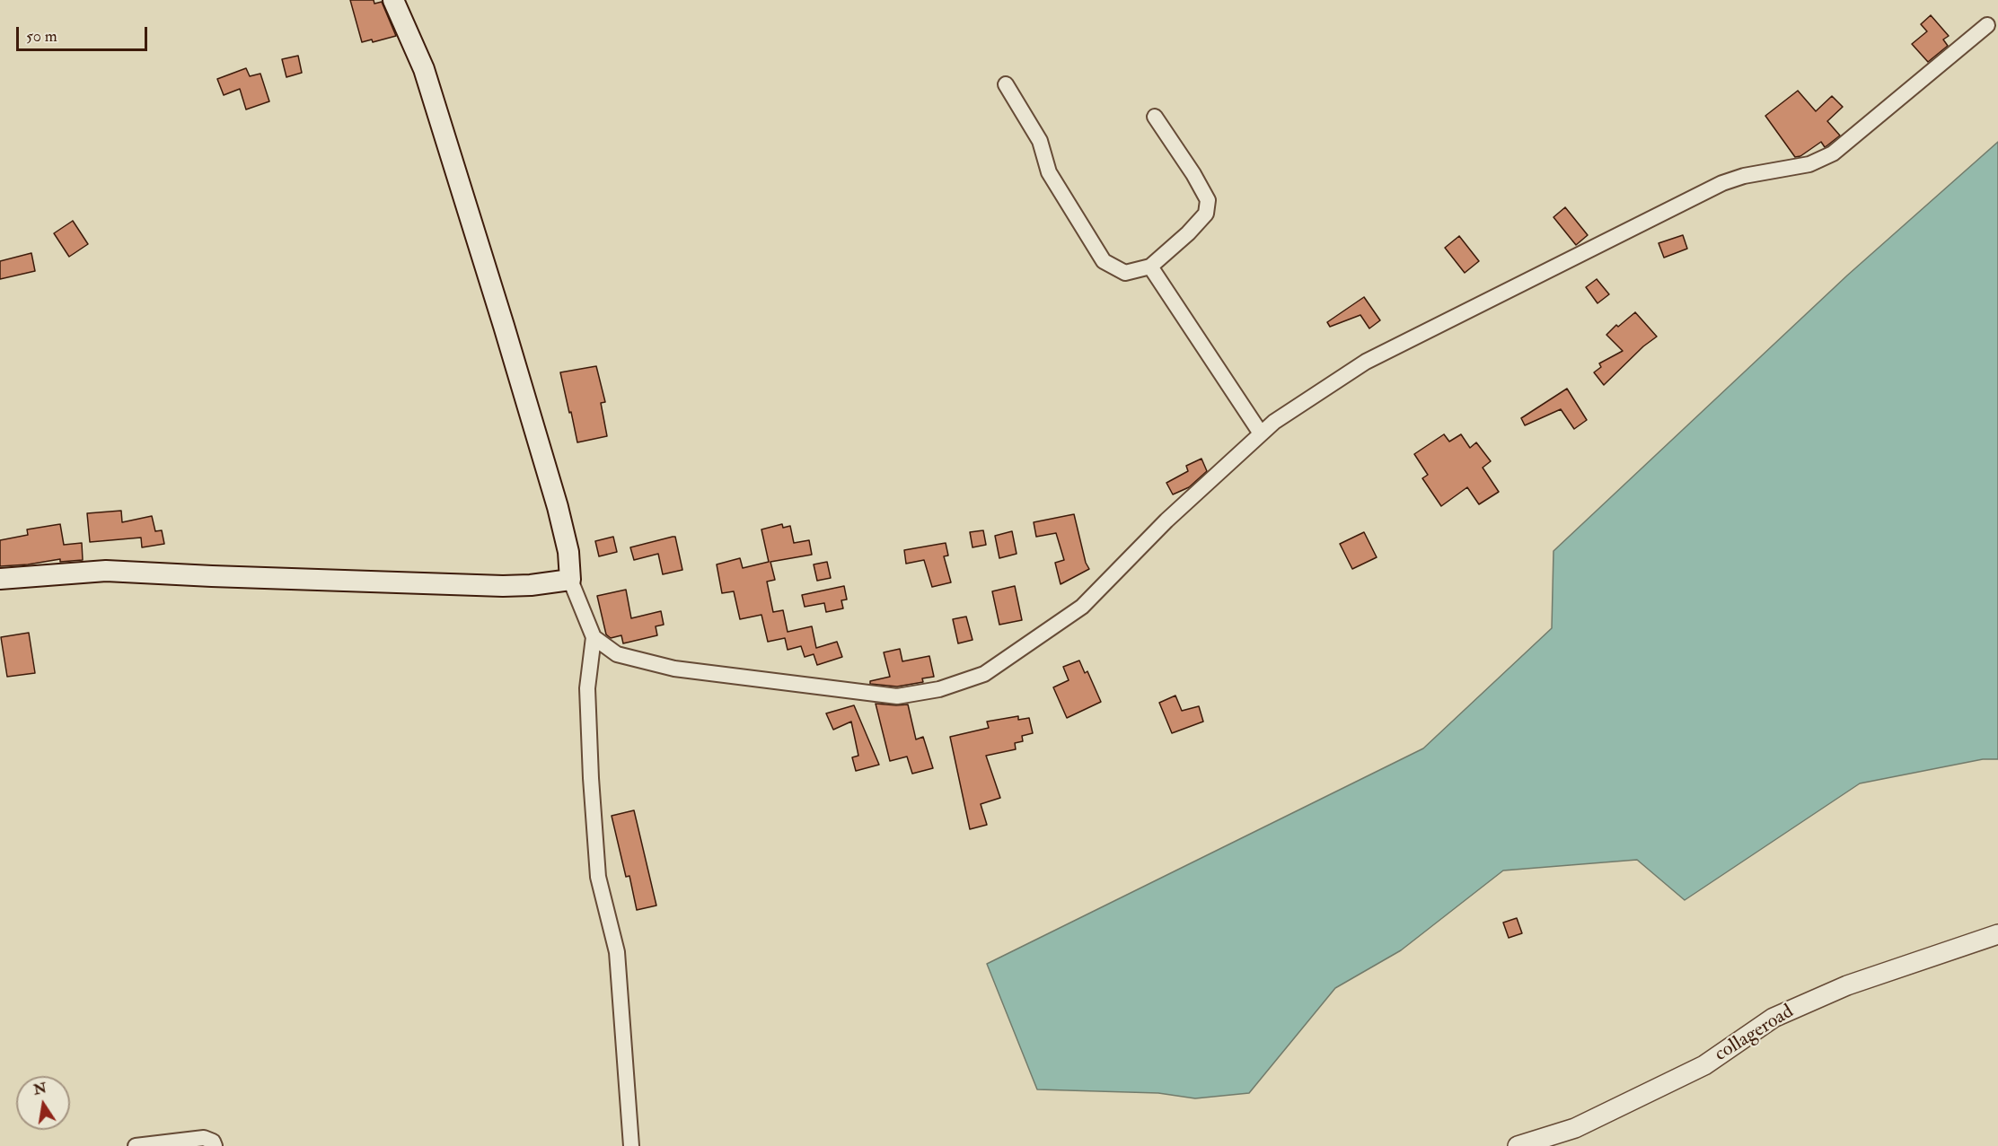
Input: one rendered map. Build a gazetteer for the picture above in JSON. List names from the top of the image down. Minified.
{"streets":{"street":["collageroad"]},"scale_bar":"50 m","north":"top"}
